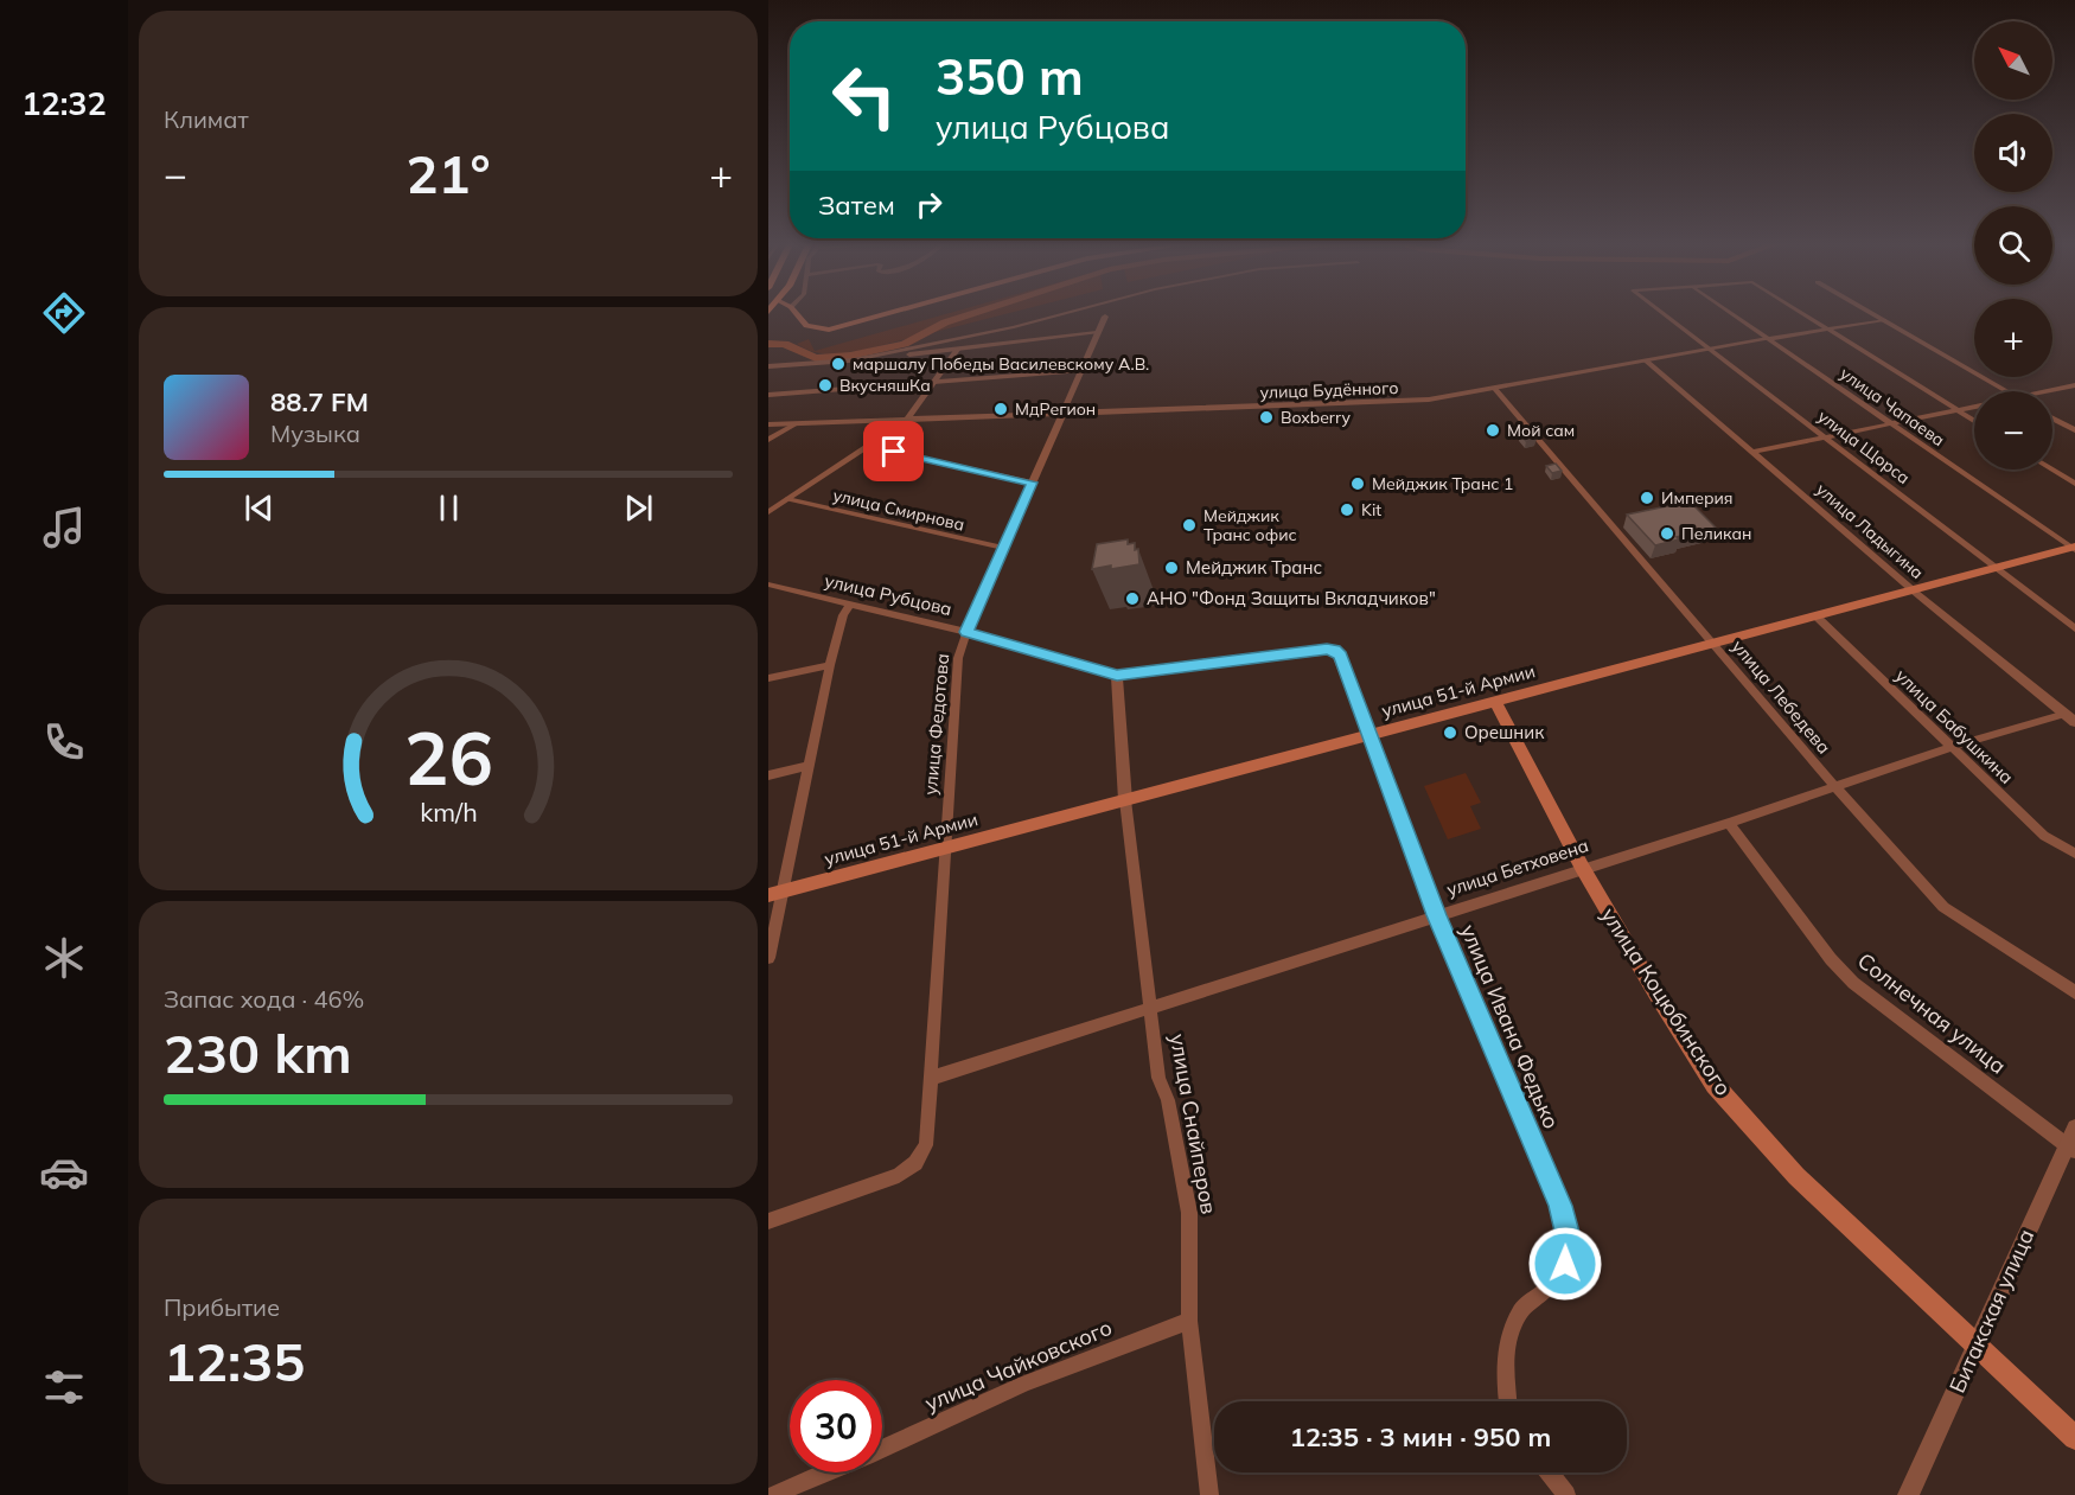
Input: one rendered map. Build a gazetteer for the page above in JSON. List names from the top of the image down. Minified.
{"streets":{"main road":["улица 51-й Армии","улица Коцюбинского"],"street":["улица Будённого","улица Чапаева","улица Щорса","улица Смирнова","улица Ладыгина","улица Рубцова","улица Лебедева","улица Федотова","улица Бабушкина","улица Бетховена","Солнечная улица","улица Ивана Федько","улица Снайперов","Битакская улица","улица Чайковского"]},"crossings":[["улица Будённого","улица Чапаева"],["улица Будённого","улица Щорса"],["улица Будённого","улица Ладыгина"],["улица Будённого","улица Лебедева"],["улица Будённого","улица Федотова"],["улица Чапаева","улица 51-й Армии"],["улица Щорса","улица 51-й Армии"],["улица Смирнова","улица Федотова"],["улица Ладыгина","улица 51-й Армии"],["улица Ладыгина","улица Бетховена"],["улица Рубцова","улица Федотова"],["улица Рубцова","улица Ивана Федько"],["улица Рубцова","улица Снайперов"],["улица 51-й Армии","улица Лебедева"],["улица 51-й Армии","улица Федотова"],["улица 51-й Армии","улица Бабушкина"],["улица 51-й Армии","улица Коцюбинского"],["улица 51-й Армии","улица Ивана Федько"],["улица 51-й Армии","улица Снайперов"],["улица Лебедева","улица Бетховена"],["улица Федотова","улица Бетховена"],["улица Бабушкина","улица Бетховена"],["улица Бетховена","улица Коцюбинского"],["улица Бетховена","Солнечная улица"],["улица Бетховена","улица Ивана Федько"],["улица Бетховена","улица Снайперов"],["улица Коцюбинского","Битакская улица"],["Солнечная улица","Битакская улица"],["улица Снайперов","улица Чайковского"]],"places":["маршалу Победы Василевскому А.В.","ВкусняшКа","МдРегион","Boxberry","Мой сам","Мейджик Транс 1","Империя","Kit","Мейджик Транс офис","Пеликан","Мейджик Транс","АНО \"Фонд Защиты Вкладчиков\"","Орешник"],"north":"top left","page":{"tabs":"12:32","tile":["Климат",["Запас хода · 46%","230 km"],["Прибытие","12:35"]],"map_buttons":["+","−"],"turn":["350 m","улица Рубцова"],"heat":["−","21°","+"],"then":"Затем","song":["88.7 FM","Музыка"],"limit":"30","trip":"12:35 · 3 мин · 950 m","gauge":["26","km/h"]}}
